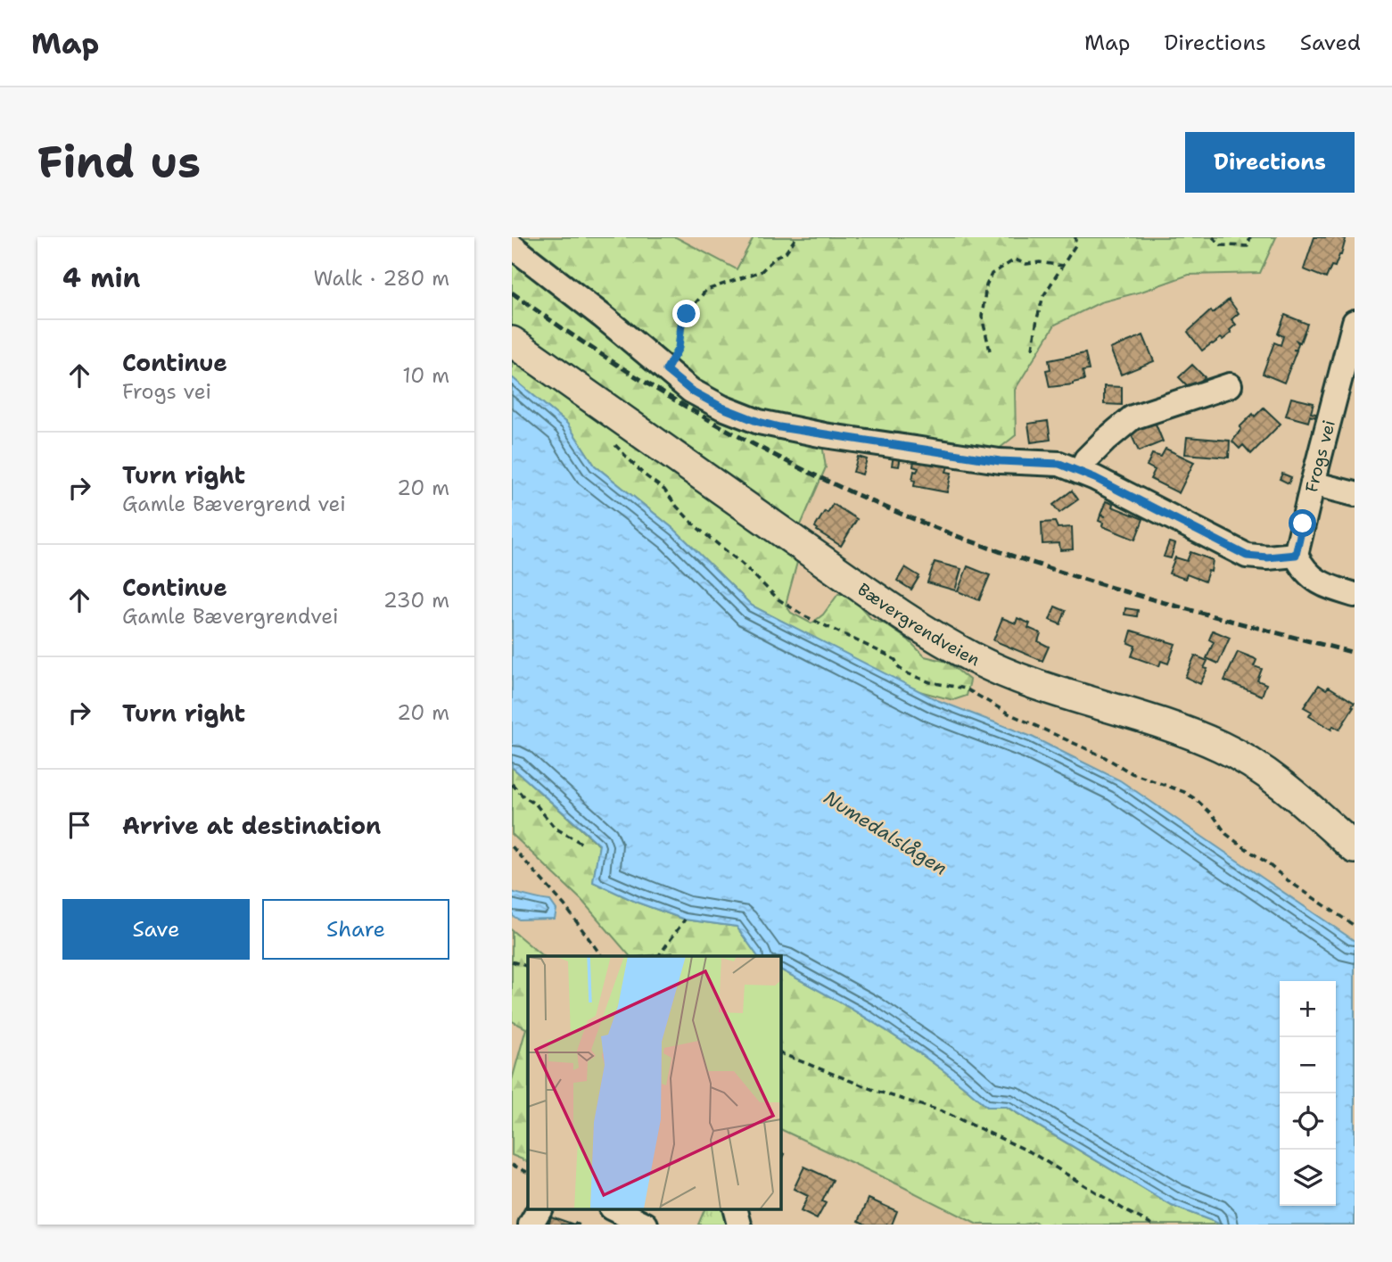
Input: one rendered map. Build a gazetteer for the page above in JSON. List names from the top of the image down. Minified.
{"streets":{"main road":["Bævergrendveien"],"street":["Frogs vei"]},"water":["Numedalslågen"],"page":{"header":"Map","nav":["Map","Directions","Saved"],"buttons":["Directions",["Save","Share"]],"title":"Find us","heading":["4 min","Walk · 280 m"],"list":[["Continue","Frogs vei","10 m"],["Turn right","Gamle Bævergrend vei","20 m"],["Continue","Gamle Bævergrendvei","230 m"],["Turn right","20 m"],"Arrive at destination"],"map_buttons":["+","−"]}}
